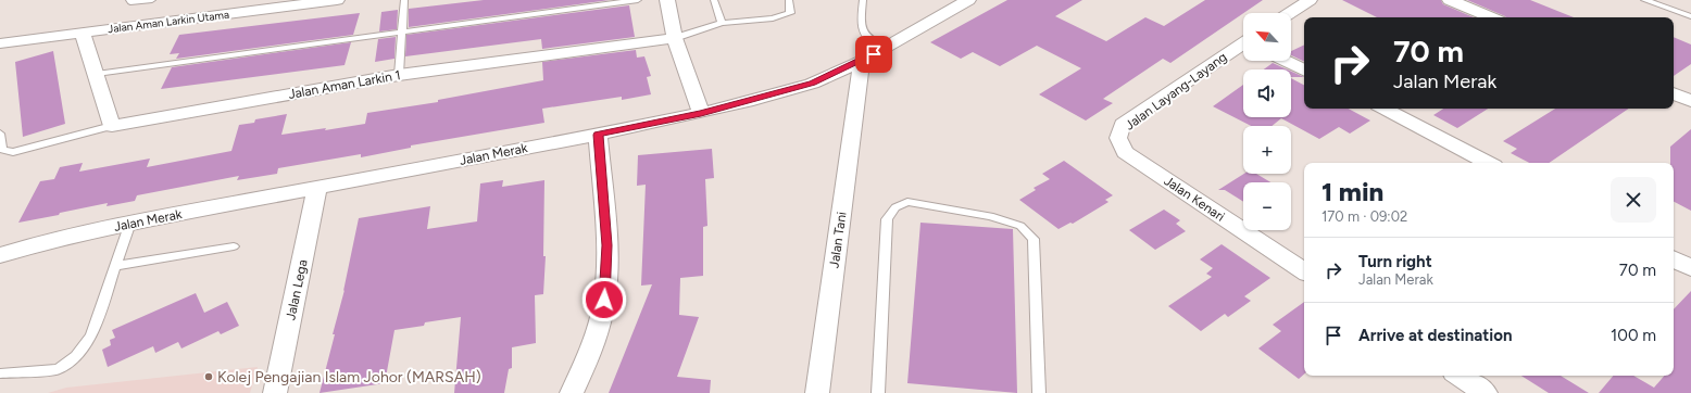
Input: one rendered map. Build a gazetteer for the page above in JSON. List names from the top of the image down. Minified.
{"streets":{"street":["Jalan Aman Larkin Utama","Jalan Aman Larkin 1","Jalan Layang-Layang","Jalan Merak","Jalan Kenari","Jalan Tani","Jalan Lega"]},"crossings":[["Jalan Layang-Layang","Jalan Kenari"],["Jalan Merak","Jalan Tani"],["Jalan Merak","Jalan Lega"]],"places":["Kolej Pengajian Islam Johor (MARSAH)"],"north":"top left","page":{"map_buttons":["+","−"],"turn":["70 m","Jalan Merak"],"heading":["1 min","170 m · 09:02"],"list":[{"name":"Turn right","note":"Jalan Merak","value":"70 m"},{"name":"Arrive at destination","value":"100 m"}]}}
